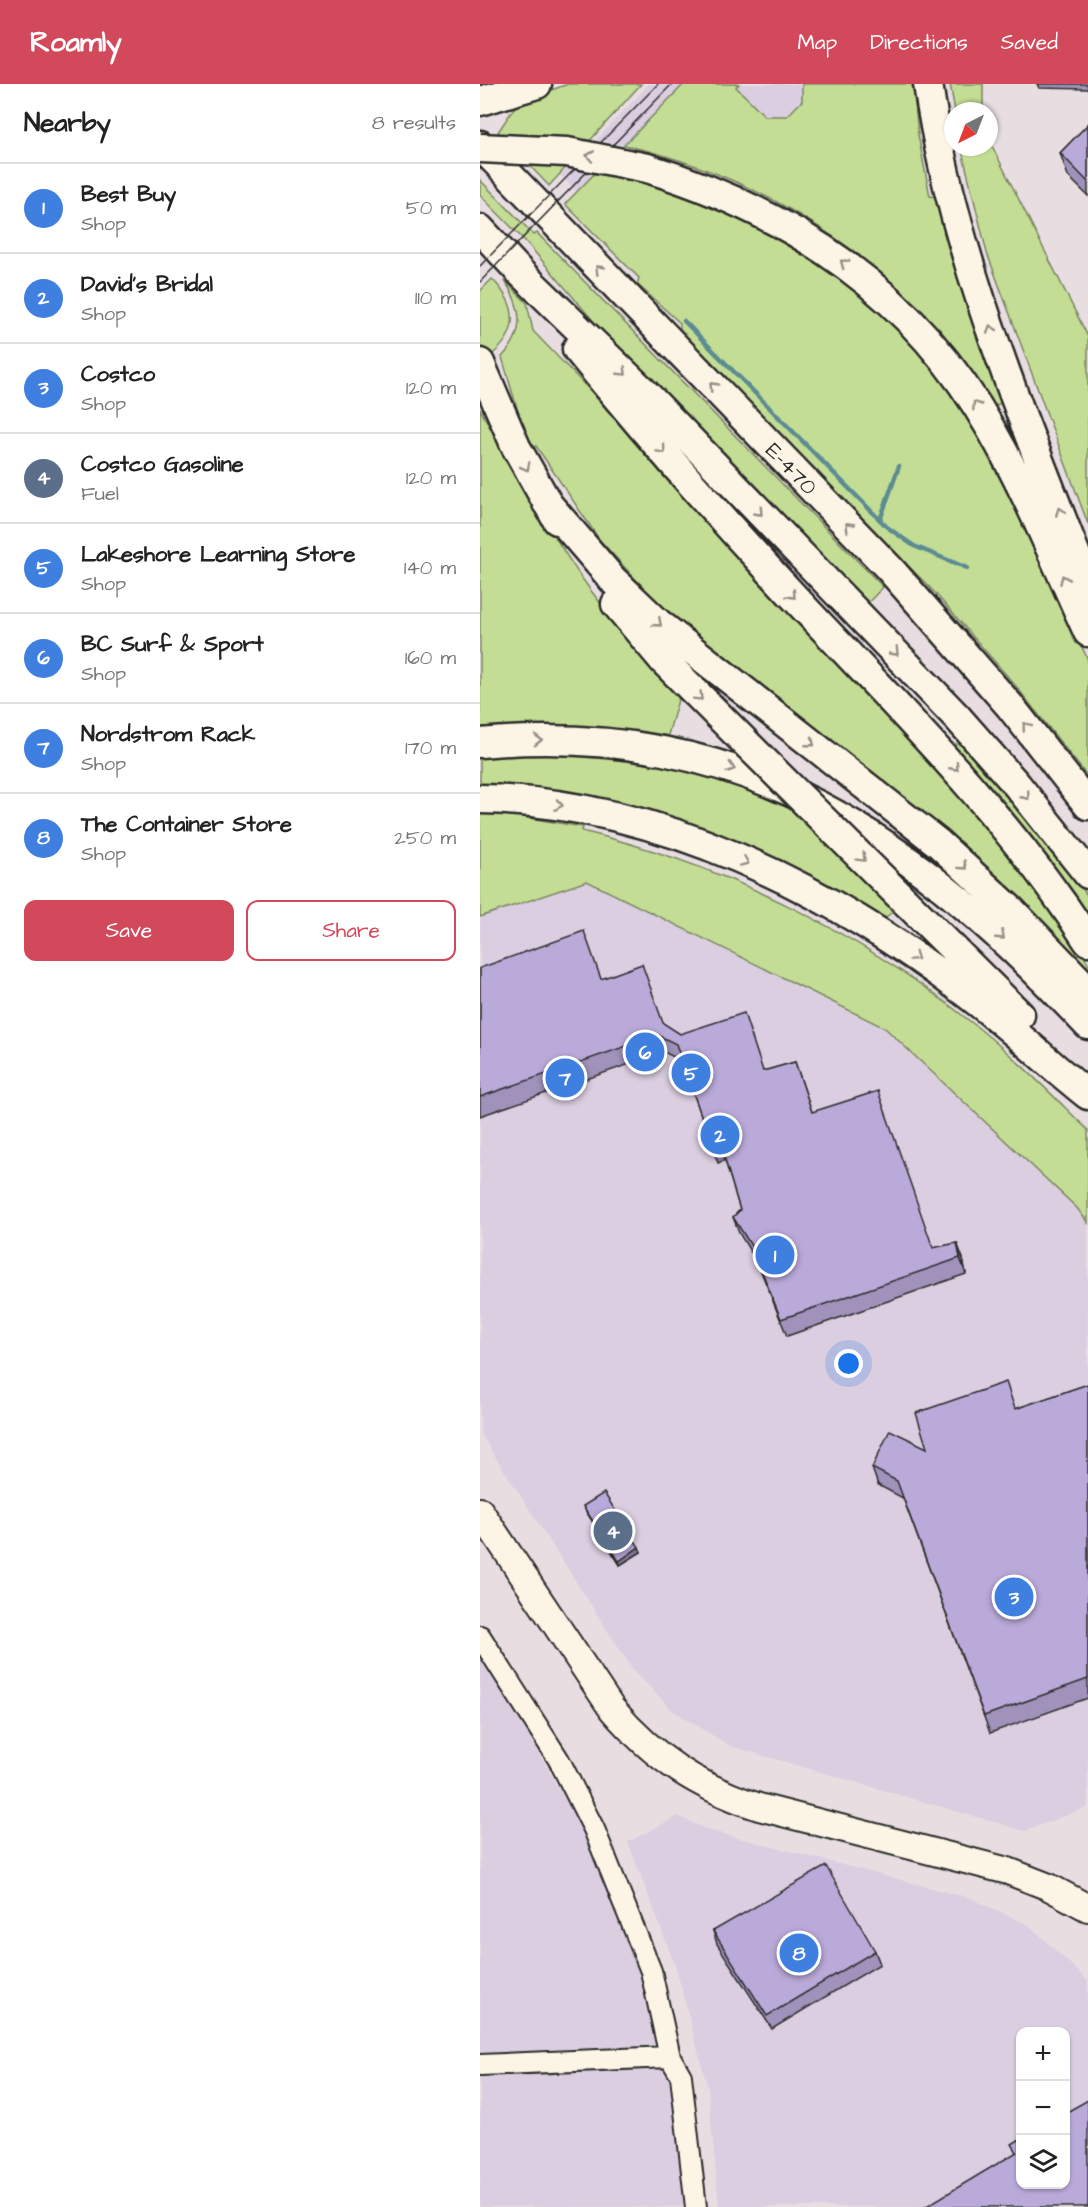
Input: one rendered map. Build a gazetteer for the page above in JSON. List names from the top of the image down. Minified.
{"streets":{"highway":["E-470"]},"north":"bottom left","page":{"header":"Roamly","nav":["Map","Directions","Saved"],"heading":["Nearby","8 results"],"list":[{"mark":"1","name":"Best Buy","note":"Shop","value":"50 m"},{"mark":"2","name":"David's Bridal","note":"Shop","value":"110 m"},{"mark":"3","name":"Costco","note":"Shop","value":"120 m"},{"mark":"4","name":"Costco Gasoline","note":"Fuel","value":"120 m"},{"mark":"5","name":"Lakeshore Learning Store","note":"Shop","value":"140 m"},{"mark":"6","name":"BC Surf & Sport","note":"Shop","value":"160 m"},{"mark":"7","name":"Nordstrom Rack","note":"Shop","value":"170 m"},{"mark":"8","name":"The Container Store","note":"Shop","value":"250 m"}],"buttons":["Save","Share"],"pins":["6","5","7","2","1","4","3","8"],"map_buttons":["+","−"]}}
